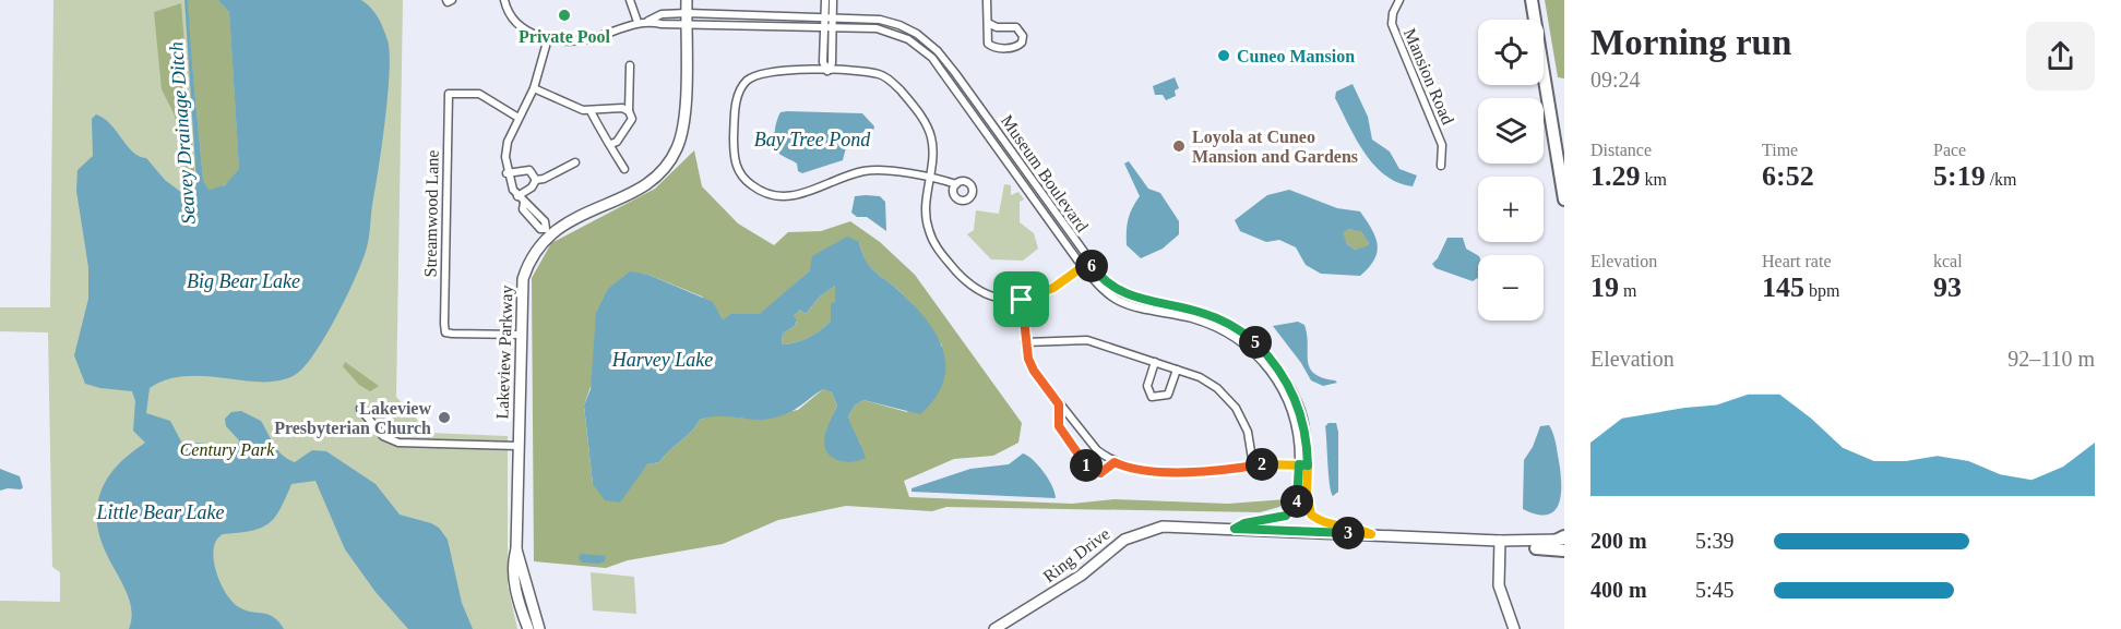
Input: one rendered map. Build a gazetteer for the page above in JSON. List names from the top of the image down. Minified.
{"streets":{"street":["Mansion Road","Museum Boulevard","Streamwood Lane","Lakeview Parkway","Ring Drive"]},"crossings":[["Museum Boulevard","Lakeview Parkway"],["Museum Boulevard","Ring Drive"],["Streamwood Lane","Lakeview Parkway"]],"water":["Seavey Drainage Ditch","Bay Tree Pond","Big Bear Lake","Harvey Lake","Little Bear Lake"],"parks":["Century Park"],"places":["Private Pool","Cuneo Mansion","Loyola at Cuneo Mansion and Gardens","Lakeview Presbyterian Church"],"page":{"heading":["Morning run","09:24"],"map_buttons":["+","−"],"stats":[["Distance","1.29 km"],["Time","6:52"],["Pace","5:19 /km"],["Elevation","19 m"],["Heart rate","145 bpm"],["kcal","93"]],"pins":["6","5","2","1","4","3"],"chart":["Elevation","92–110 m"],"list":[{"name":"200 m","note":"5:39"},{"name":"400 m","note":"5:45"}]}}
